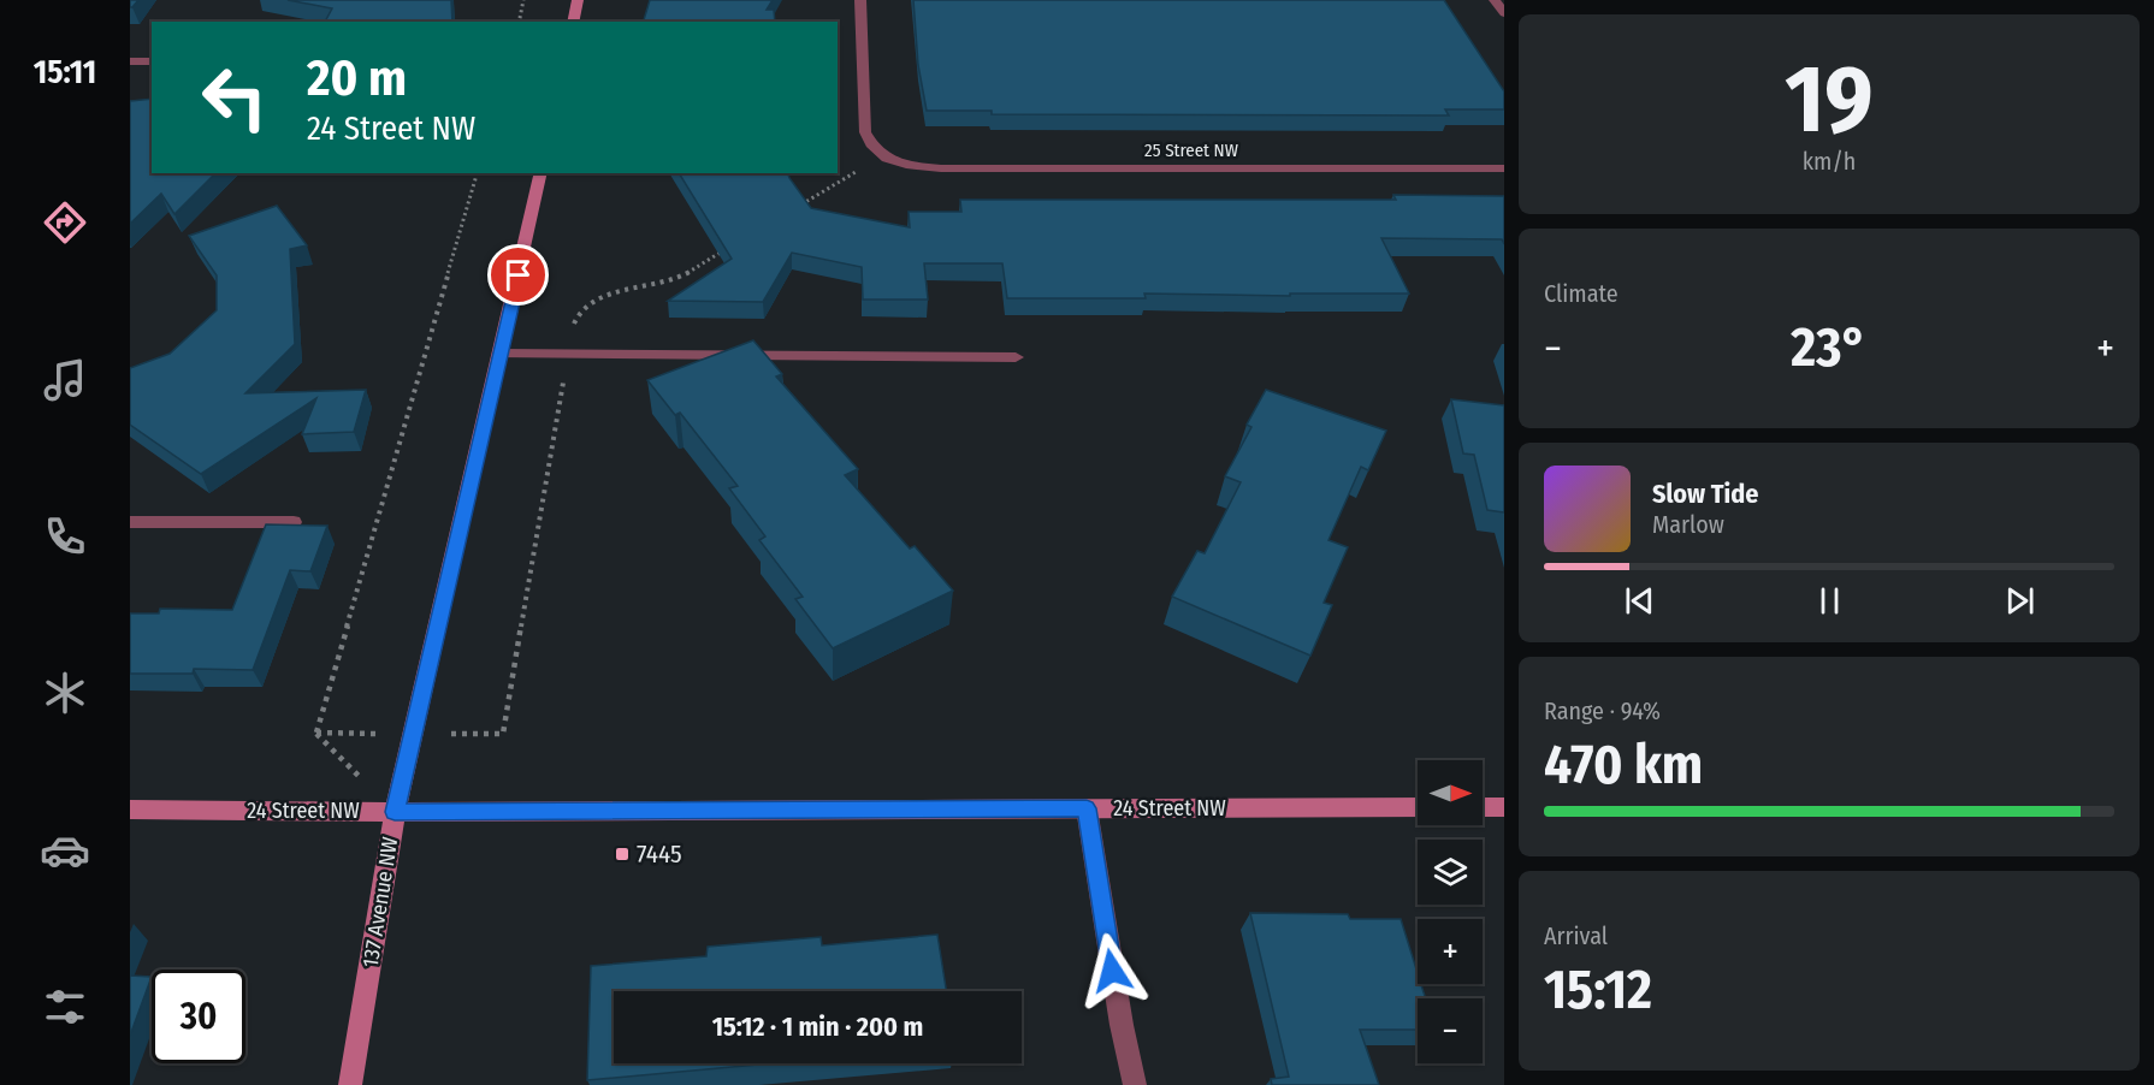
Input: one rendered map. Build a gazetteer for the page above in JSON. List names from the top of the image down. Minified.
{"streets":{"street":["25 Street NW","24 Street NW","137 Avenue NW"]},"crossings":[["24 Street NW","137 Avenue NW"]],"places":{"transit":["7445"]},"north":"right","page":{"tabs":"15:11","tile":[["19","km/h"],"Climate",["Range · 94%","470 km"],["Arrival","15:12"]],"turn":["20 m","24 Street NW"],"heat":["−","23°","+"],"song":["Slow Tide","Marlow"],"map_buttons":["+","−"],"limit":"30","trip":"15:12 · 1 min · 200 m"}}
